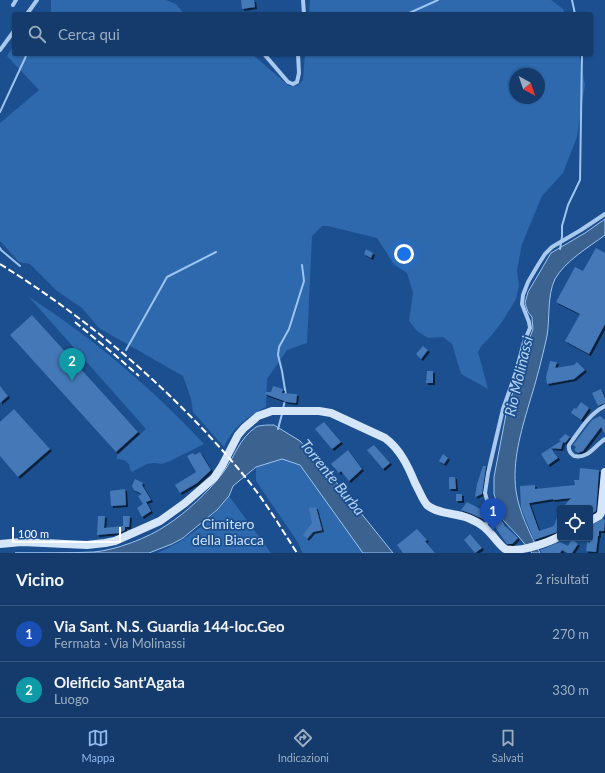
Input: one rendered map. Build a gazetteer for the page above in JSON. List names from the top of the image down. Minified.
{"water":["Rio Molinassi","Torrente Burba"],"parks":["Cimitero della Biacca"],"scale_bar":"100 m","north":"bottom right","page":{"search":"Cerca qui","pins":["2","1"],"scale":"100 m","heading":["Vicino","2 risultati"],"list":[{"mark":"1","name":"Via Sant. N.S. Guardia 144-loc.Geo","note":"Fermata · Via Molinassi","value":"270 m"},{"mark":"2","name":"Oleificio Sant'Agata","note":"Luogo","value":"330 m"}],"nav":["Mappa","Indicazioni","Salvati"]}}
